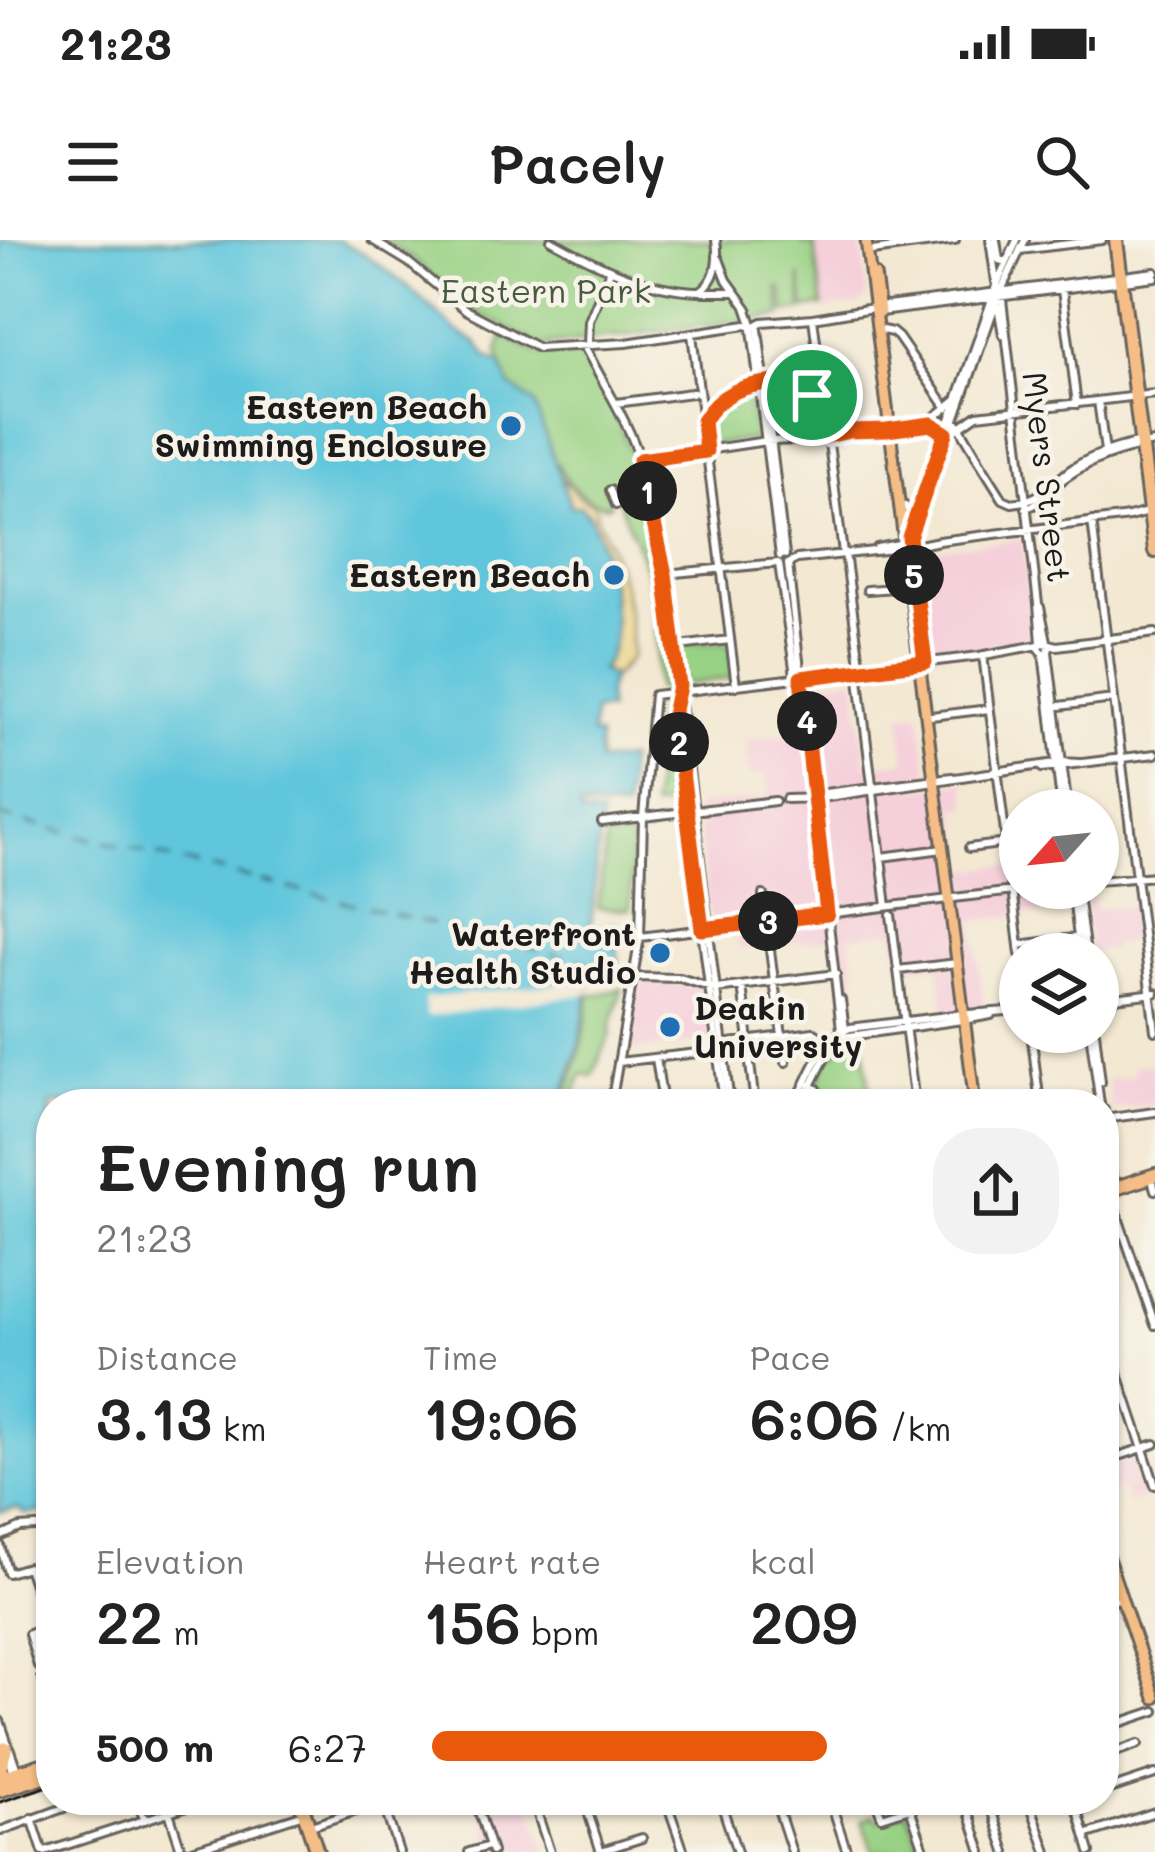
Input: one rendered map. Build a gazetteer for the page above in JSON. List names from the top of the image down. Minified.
{"streets":{"street":["Myers Street"]},"parks":["Eastern Park"],"places":["Eastern Beach Swimming Enclosure","Eastern Beach","Waterfront Health Studio","Deakin University"],"north":"bottom left","page":{"status":"21:23","header":"Pacely","pins":["1","5","4","2","3"],"heading":["Evening run","21:23"],"stats":[["Distance","3.13 km"],["Time","19:06"],["Pace","6:06 /km"],["Elevation","22 m"],["Heart rate","156 bpm"],["kcal","209"]],"list":[{"name":"500 m","note":"6:27"}]}}
